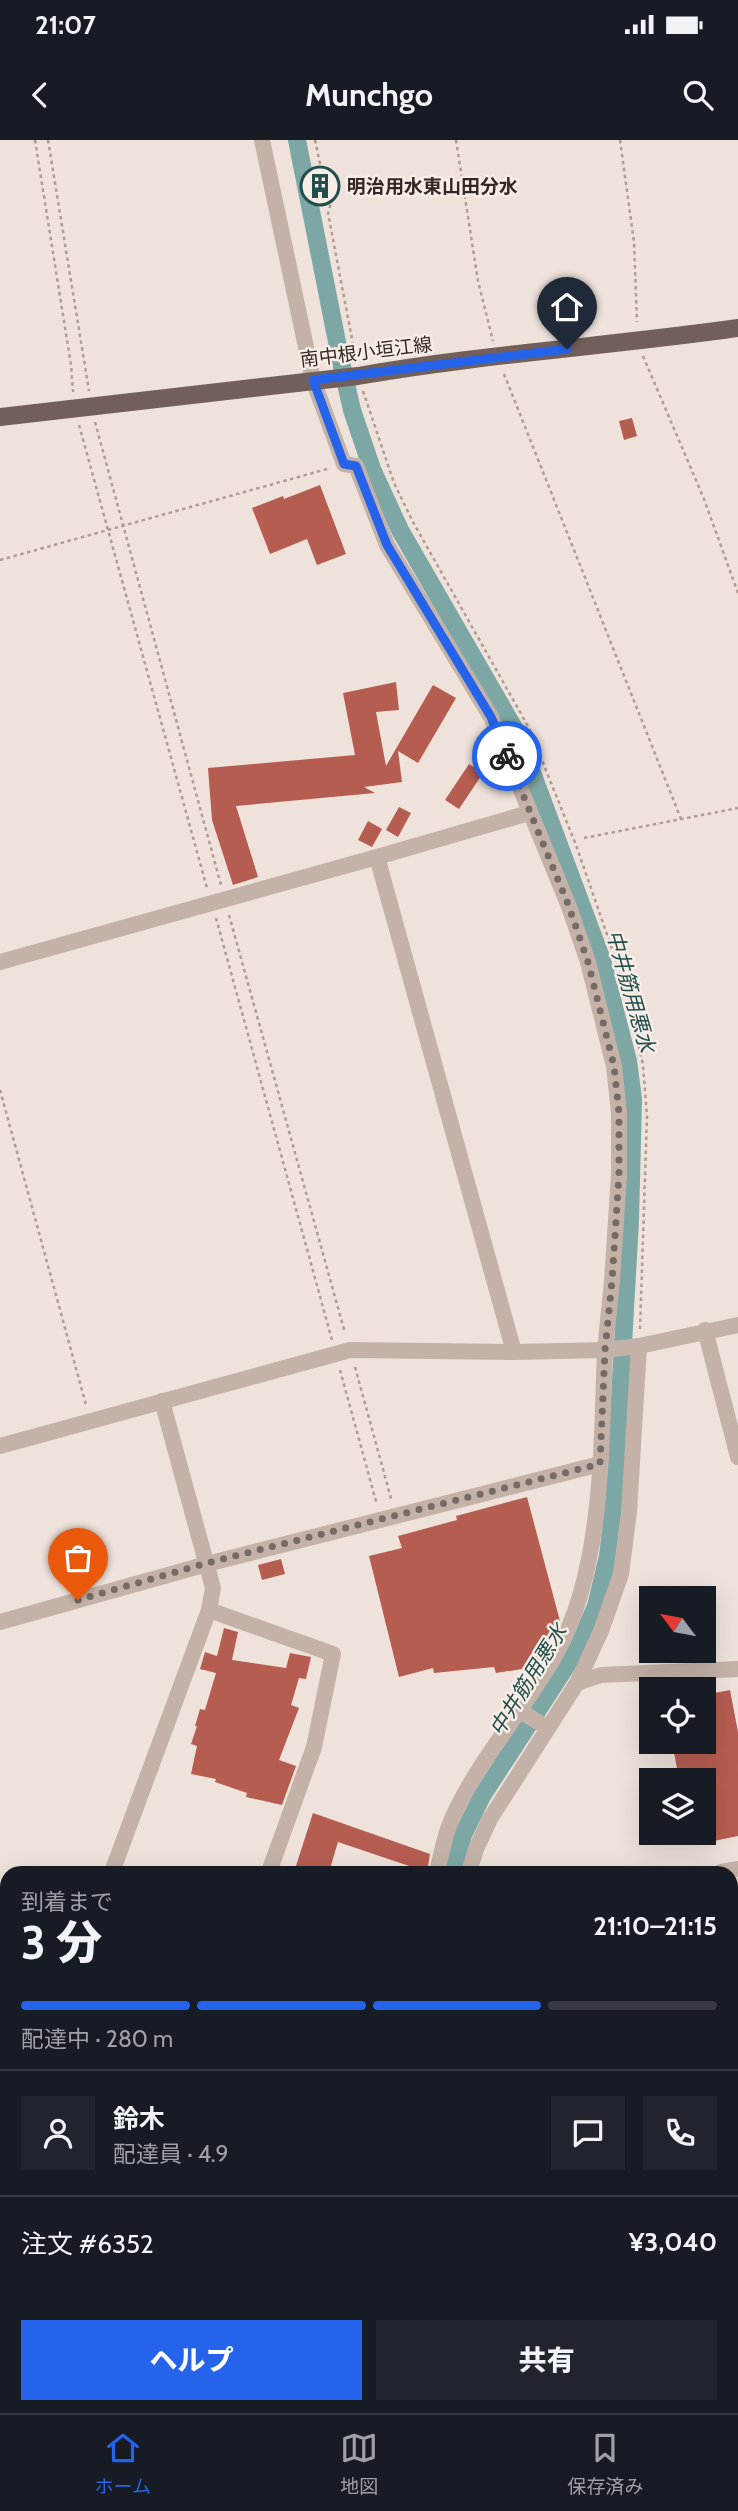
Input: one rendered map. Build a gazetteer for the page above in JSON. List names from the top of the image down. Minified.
{"streets":{"main road":["南中根小垣江線"]},"water":["中井筋用悪水"],"places":{"building":["明治用水東山田分水"]},"north":"top left","page":{"status":"21:07","header":"Munchgo","heading":["3 分","到着まで","21:10–21:15"],"panel":["鈴木","配達員 · 4.9","注文 #6352","¥3,040"],"bar":"配達中 · 280 m","buttons":["ヘルプ","共有"],"tabs":["ホーム","地図","保存済み"]}}
